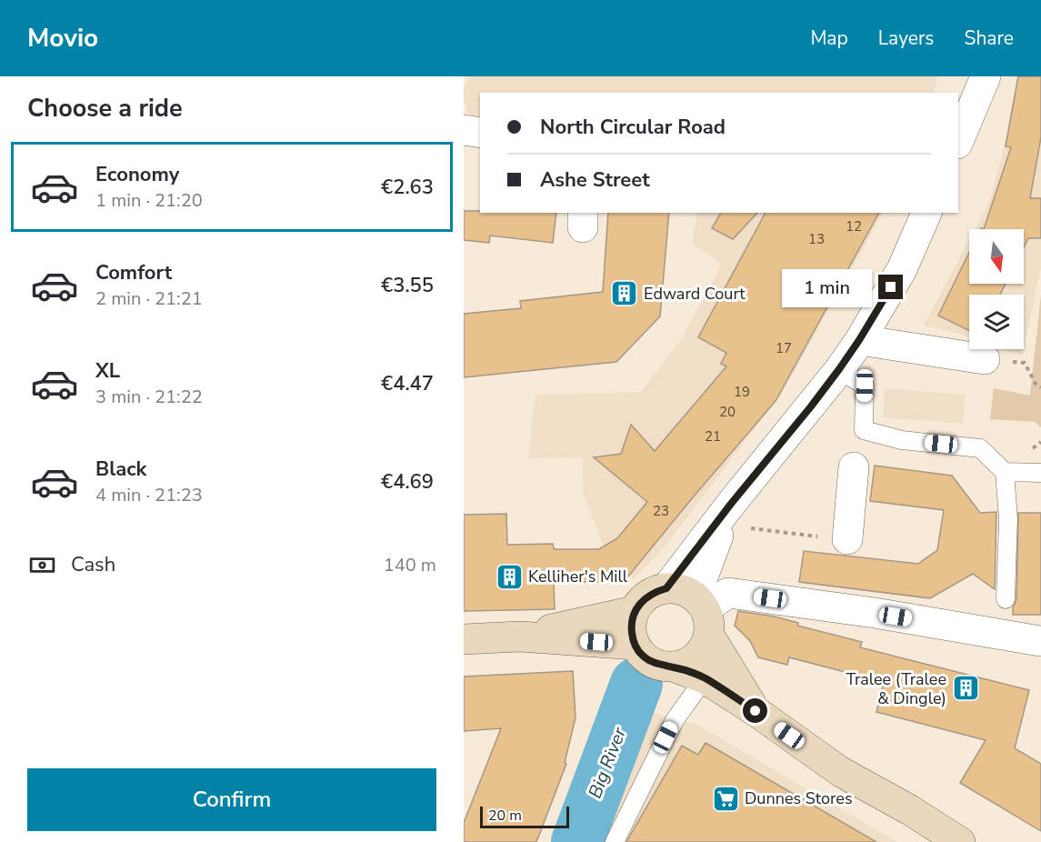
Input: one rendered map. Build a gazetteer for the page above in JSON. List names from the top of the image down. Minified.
{"water":["Big River"],"places":{"building":["Edward Court","Kelliher's Mill","Tralee (Tralee & Dingle)"],"supermarket":["Dunnes Stores"]},"house_numbers":["12","13","17","19","20","21","23"],"scale_bar":"20 m","north":"bottom","page":{"header":"Movio","nav":["Map","Layers","Share"],"heading":"Choose a ride","banner":["North Circular Road","Ashe Street"],"list":[{"name":"Economy","note":"1 min · 21:20","value":"€2.63"},{"name":"Comfort","note":"2 min · 21:21","value":"€3.55"},{"name":"XL","note":"3 min · 21:22","value":"€4.47"},{"name":"Black","note":"4 min · 21:23","value":"€4.69"}],"bubble":"1 min","pay":["Cash","140 m"],"buttons":"Confirm","scale":"20 m"}}
